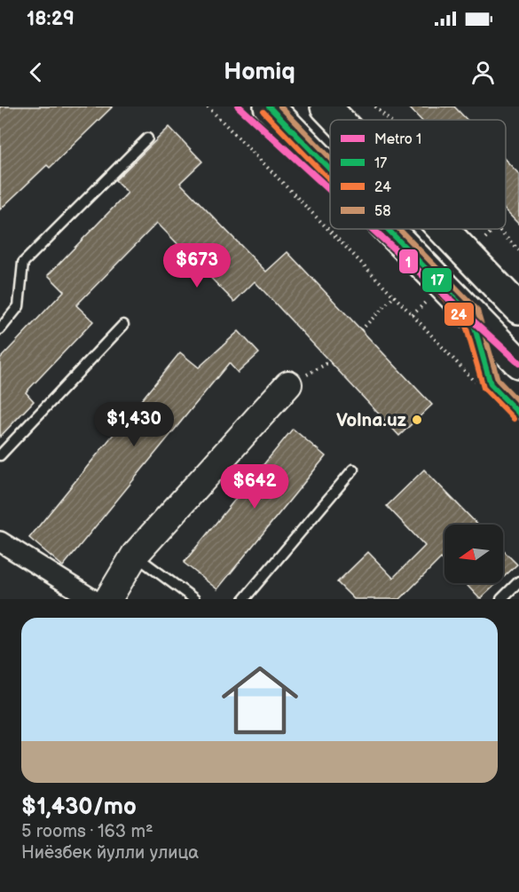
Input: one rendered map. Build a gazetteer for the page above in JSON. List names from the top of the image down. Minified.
{"places":["Volna.uz"],"lines":["metro line 1","transit line 17","transit line 58","transit line 24"],"legend":["Metro 1","17","24","58"],"north":"left","page":{"status":"18:29","header":"Homiq","price":["$673","$1,430","$642"],"list":[{"name":"$1,430/mo","note":"5 rooms · 163 m² · Ниёзбек йулли улица"}]}}
